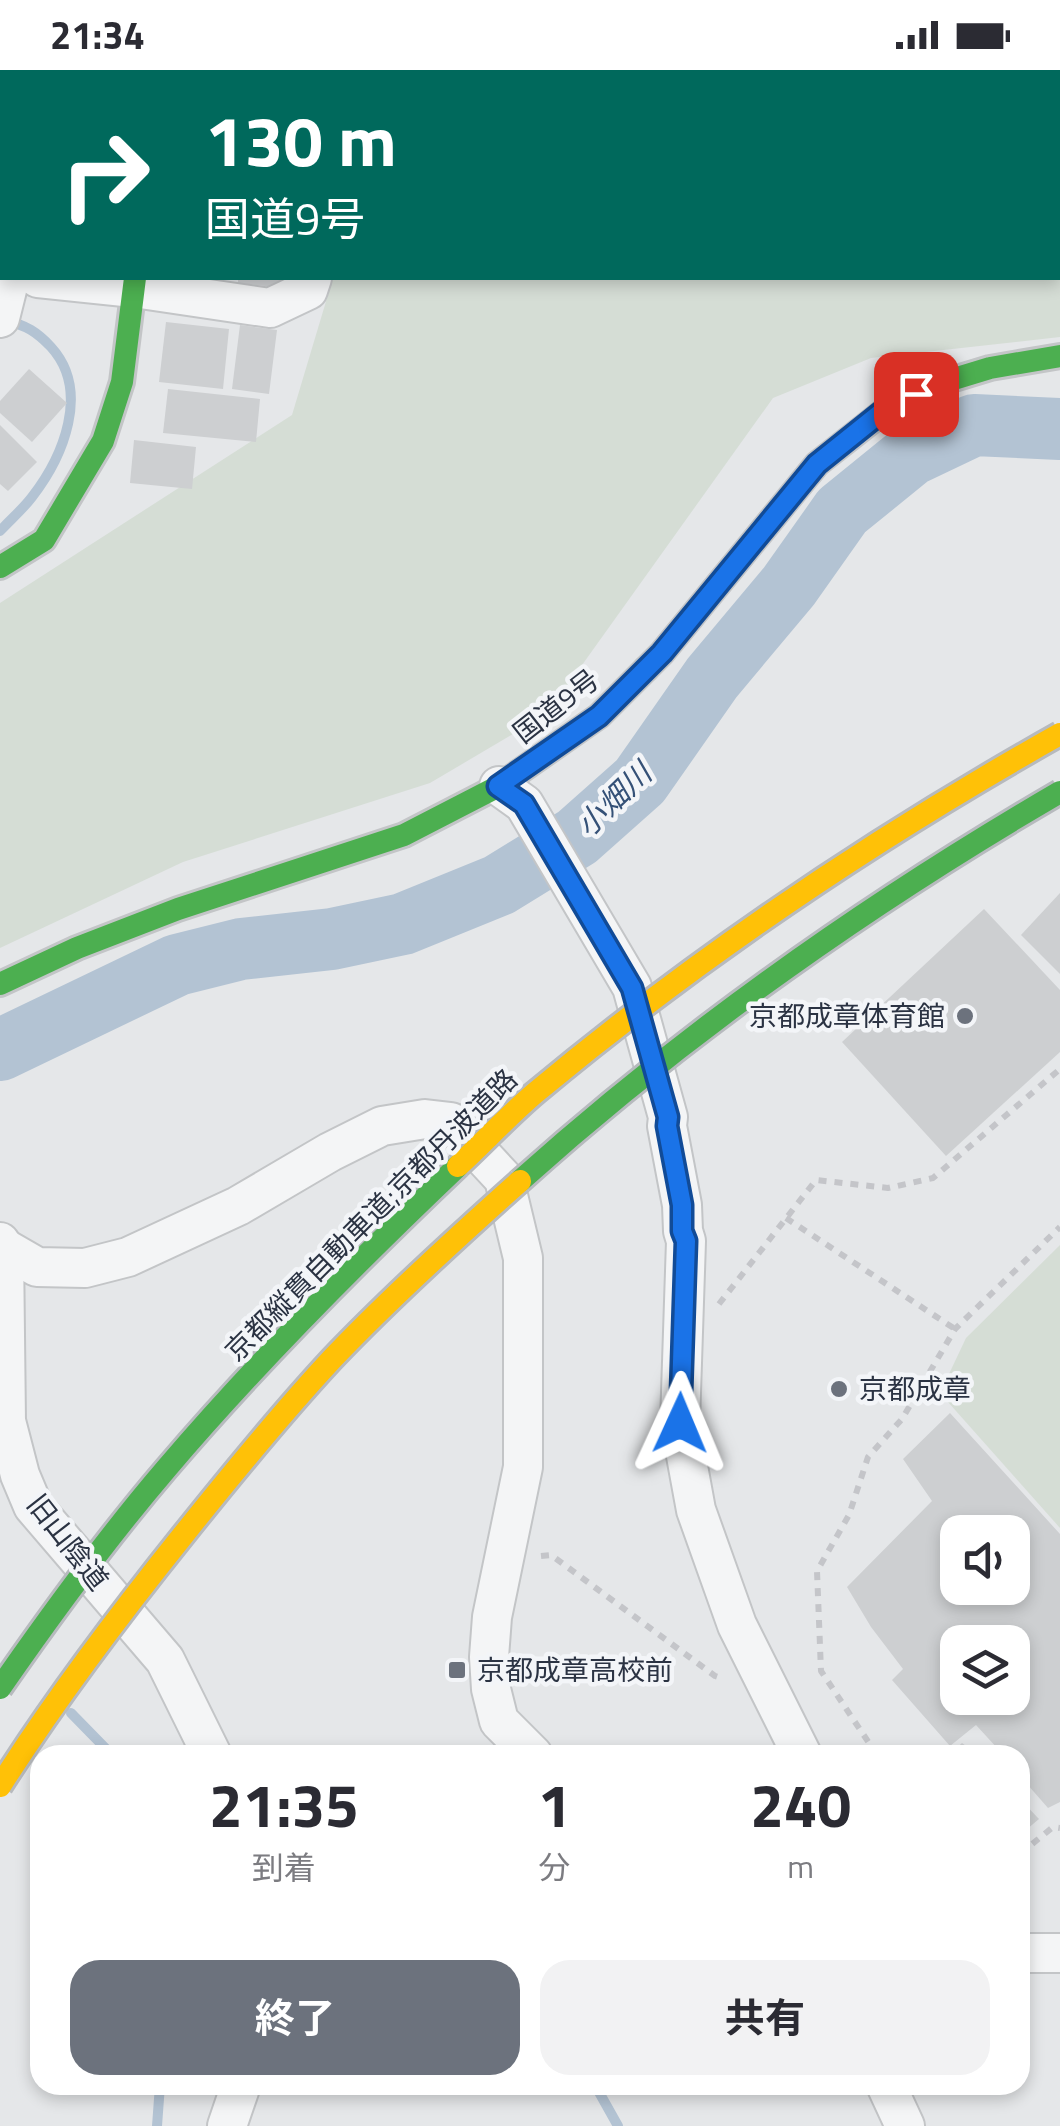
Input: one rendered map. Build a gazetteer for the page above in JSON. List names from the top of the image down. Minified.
{"streets":{"main road":["国道9号","京都縦貫自動車道;京都丹波道路"],"street":["旧山陰道"]},"water":["小畑川"],"places":{"other":["京都成章体育館","京都成章"],"transit":["京都成章高校前"]},"page":{"status":"21:34","turn":["130 m","国道9号"],"eta":["21:35","到着","1","分","240","m"],"buttons":["終了","共有"]}}
